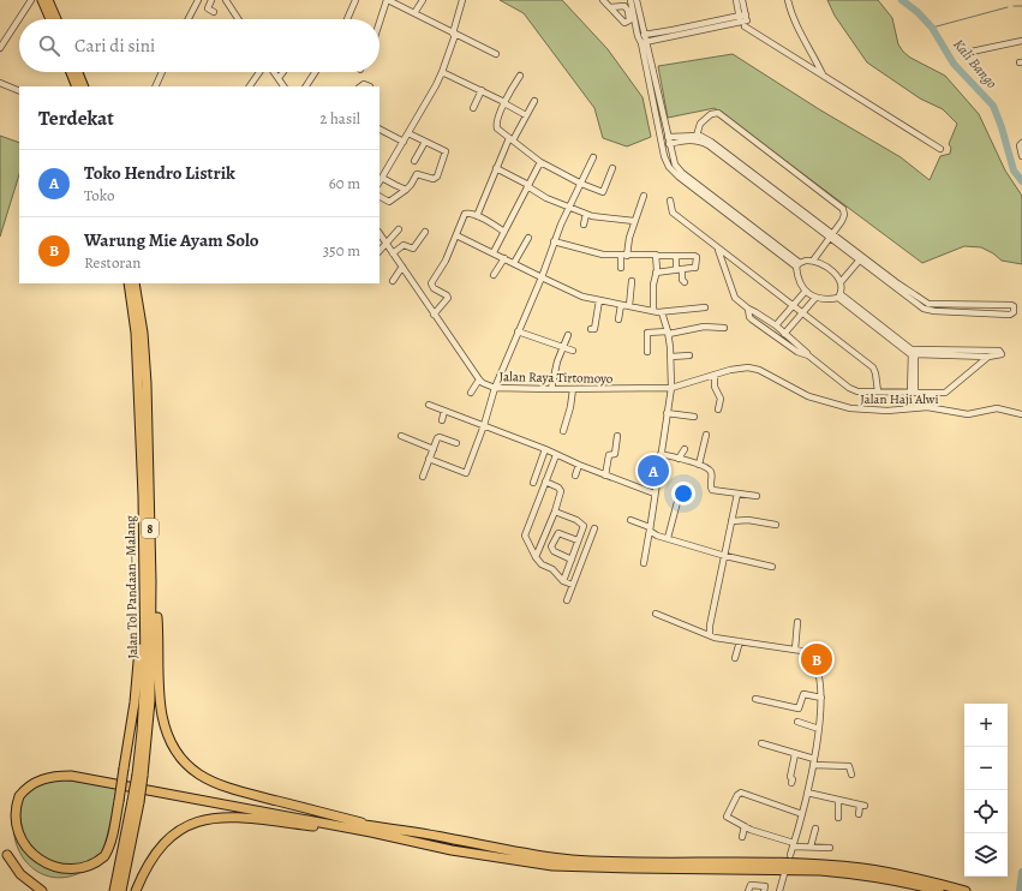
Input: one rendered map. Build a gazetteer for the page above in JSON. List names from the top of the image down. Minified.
{"streets":{"highway":["8","Jalan Tol Pandaan–Malang"],"street":["Jalan Raya Tirtomoyo","Jalan Haji Alwi"]},"crossings":[["Jalan Raya Tirtomoyo","Jalan Haji Alwi"]],"water":["Kali Bango"],"page":{"search":"Cari di sini","heading":["Terdekat","2 hasil"],"list":[{"mark":"A","name":"Toko Hendro Listrik","note":"Toko","value":"60 m"},{"mark":"B","name":"Warung Mie Ayam Solo","note":"Restoran","value":"350 m"}],"pins":["A","B"],"map_buttons":["+","−"]}}
